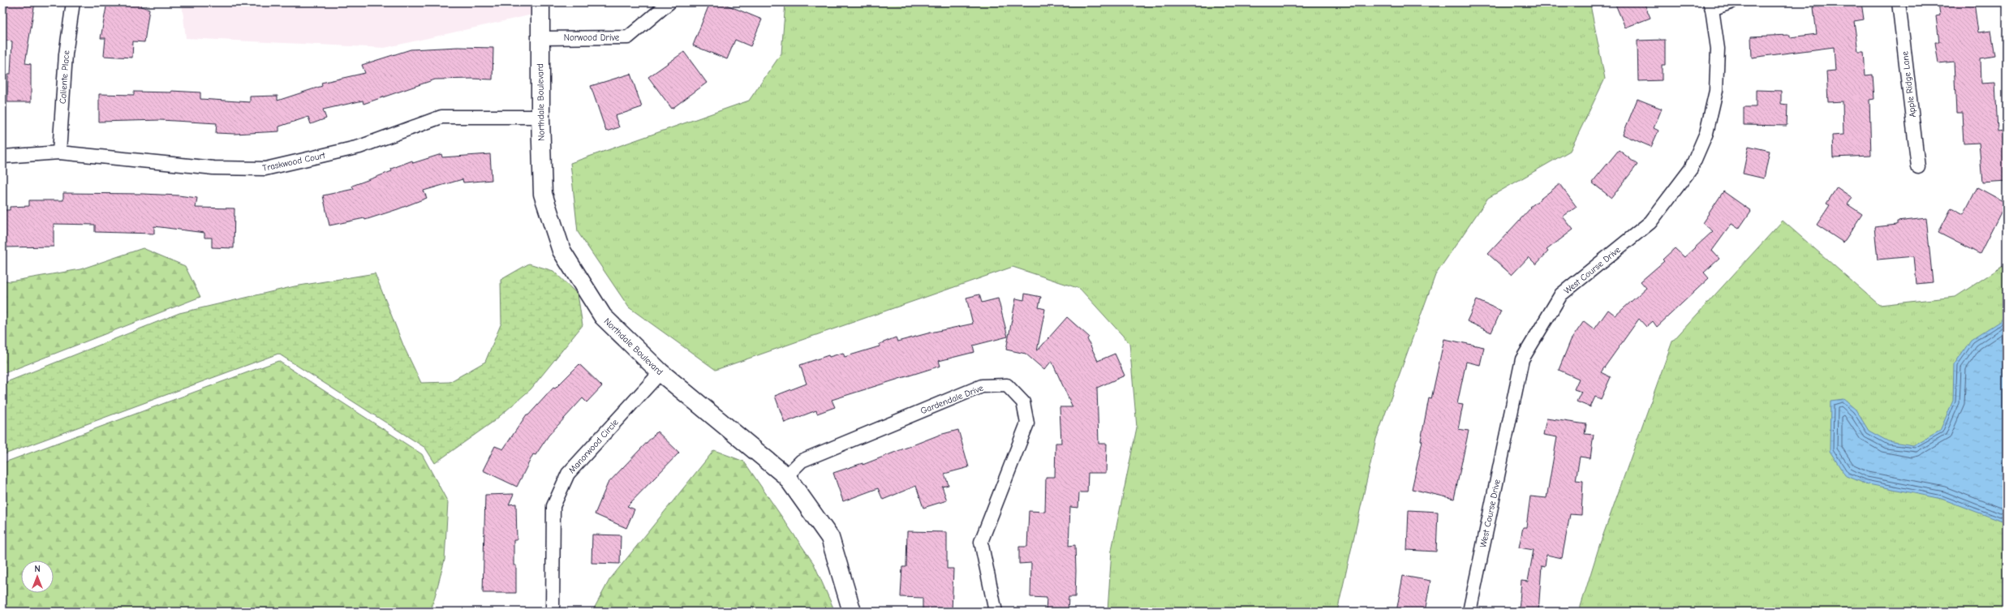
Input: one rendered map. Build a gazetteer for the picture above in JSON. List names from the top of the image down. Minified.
{"streets":{"street":["Norwood Drive","Caliente Place","Apple Ridge Lane","Northdale Boulevard","Traskwood Court","West Course Drive","Gardendale Drive","Manorwood Circle"]},"crossings":[["Norwood Drive","Northdale Boulevard"],["Caliente Place","Traskwood Court"],["Northdale Boulevard","Traskwood Court"],["Northdale Boulevard","Gardendale Drive"],["Northdale Boulevard","Manorwood Circle"]],"north":"top"}
